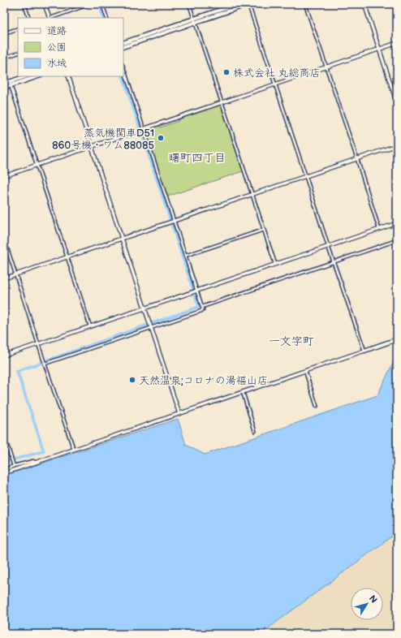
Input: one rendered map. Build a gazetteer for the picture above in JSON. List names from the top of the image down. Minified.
{"districts":["曙町四丁目","一文字町"],"places":["株式会社 丸総商店","蒸気機関車D51 860号機・ワム88085","天然温泉;コロナの湯福山店"],"legend":["道路","公園","水域"],"north":"top right"}
